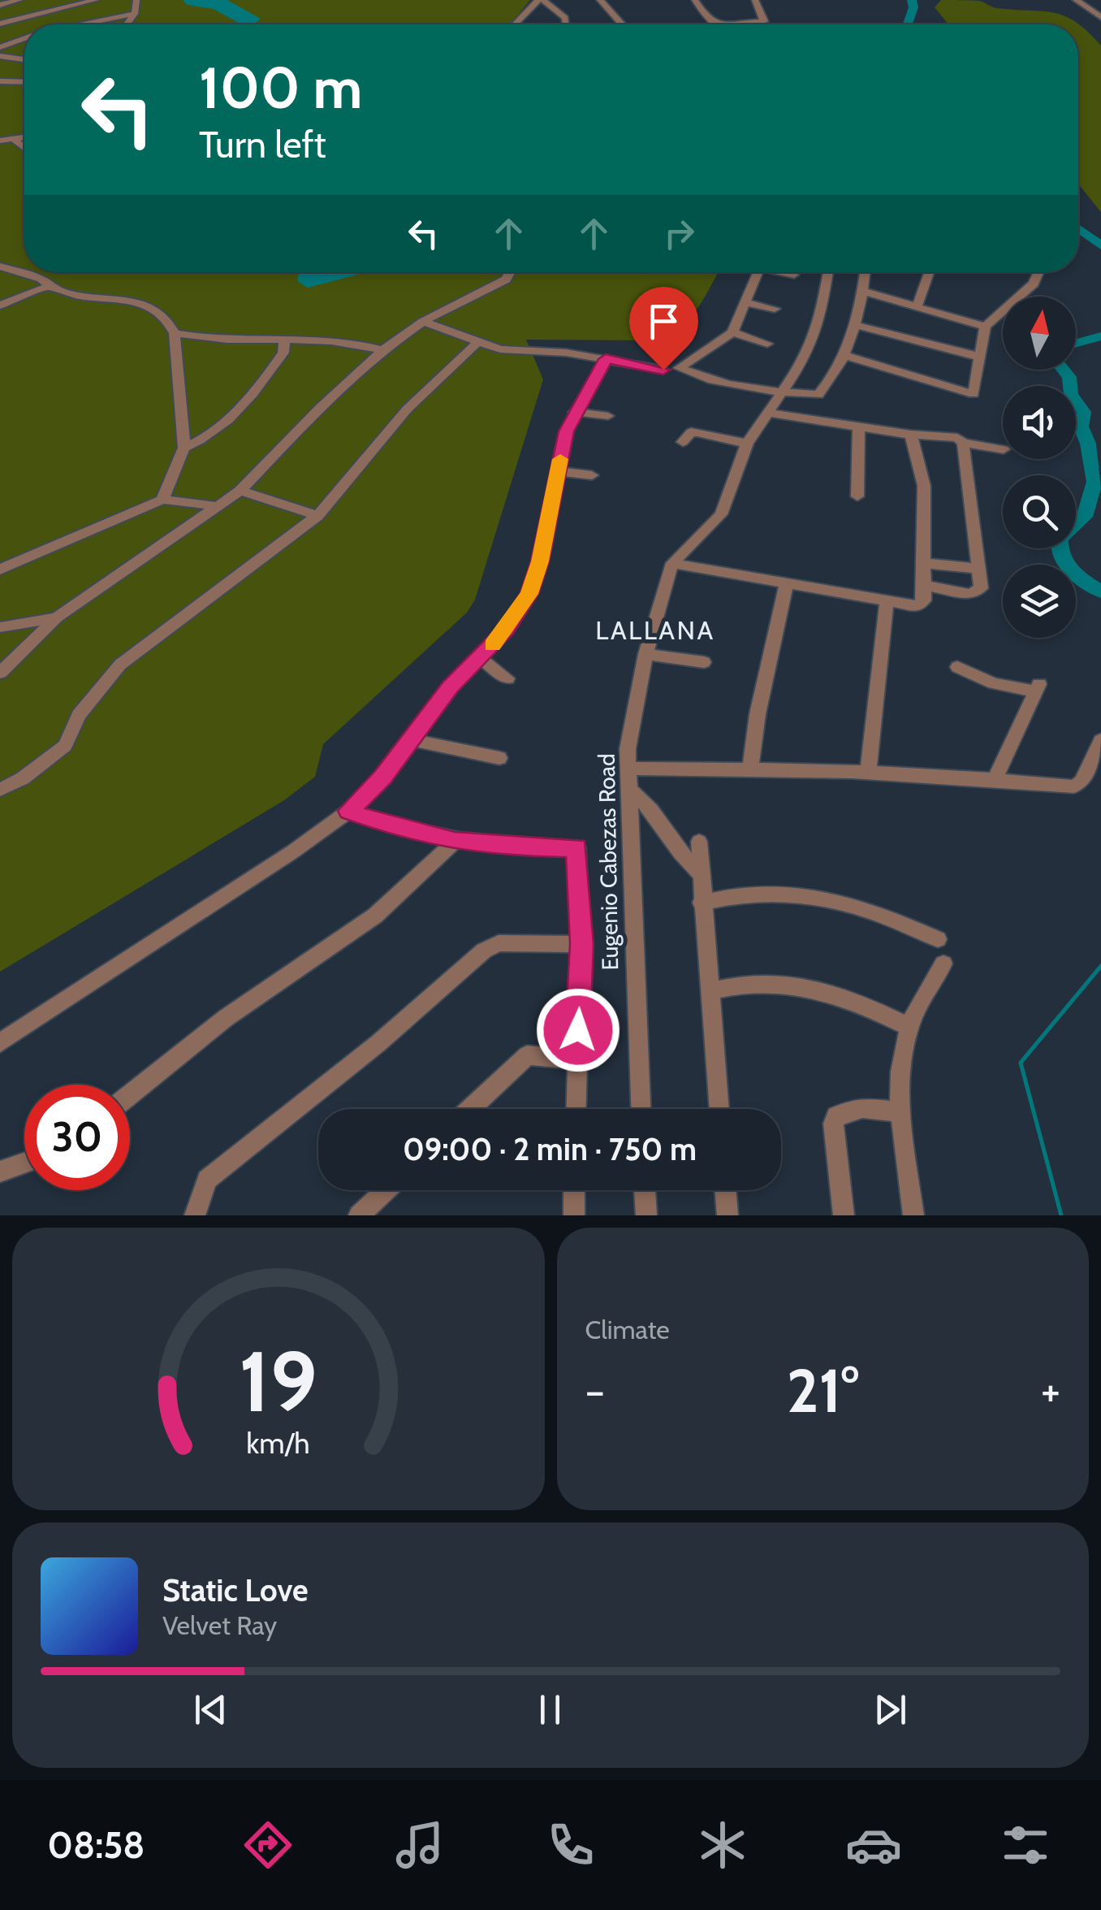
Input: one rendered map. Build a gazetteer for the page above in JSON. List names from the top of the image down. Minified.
{"streets":{"street":["Eugenio Cabezas Road"]},"districts":["LALLANA"],"north":"top","page":{"turn":["100 m","Turn left"],"limit":"30","trip":"09:00 · 2 min · 750 m","tile":"Climate","heat":["−","21°","+"],"song":["Static Love","Velvet Ray"],"tabs":"08:58","gauge":["19","km/h"]}}
